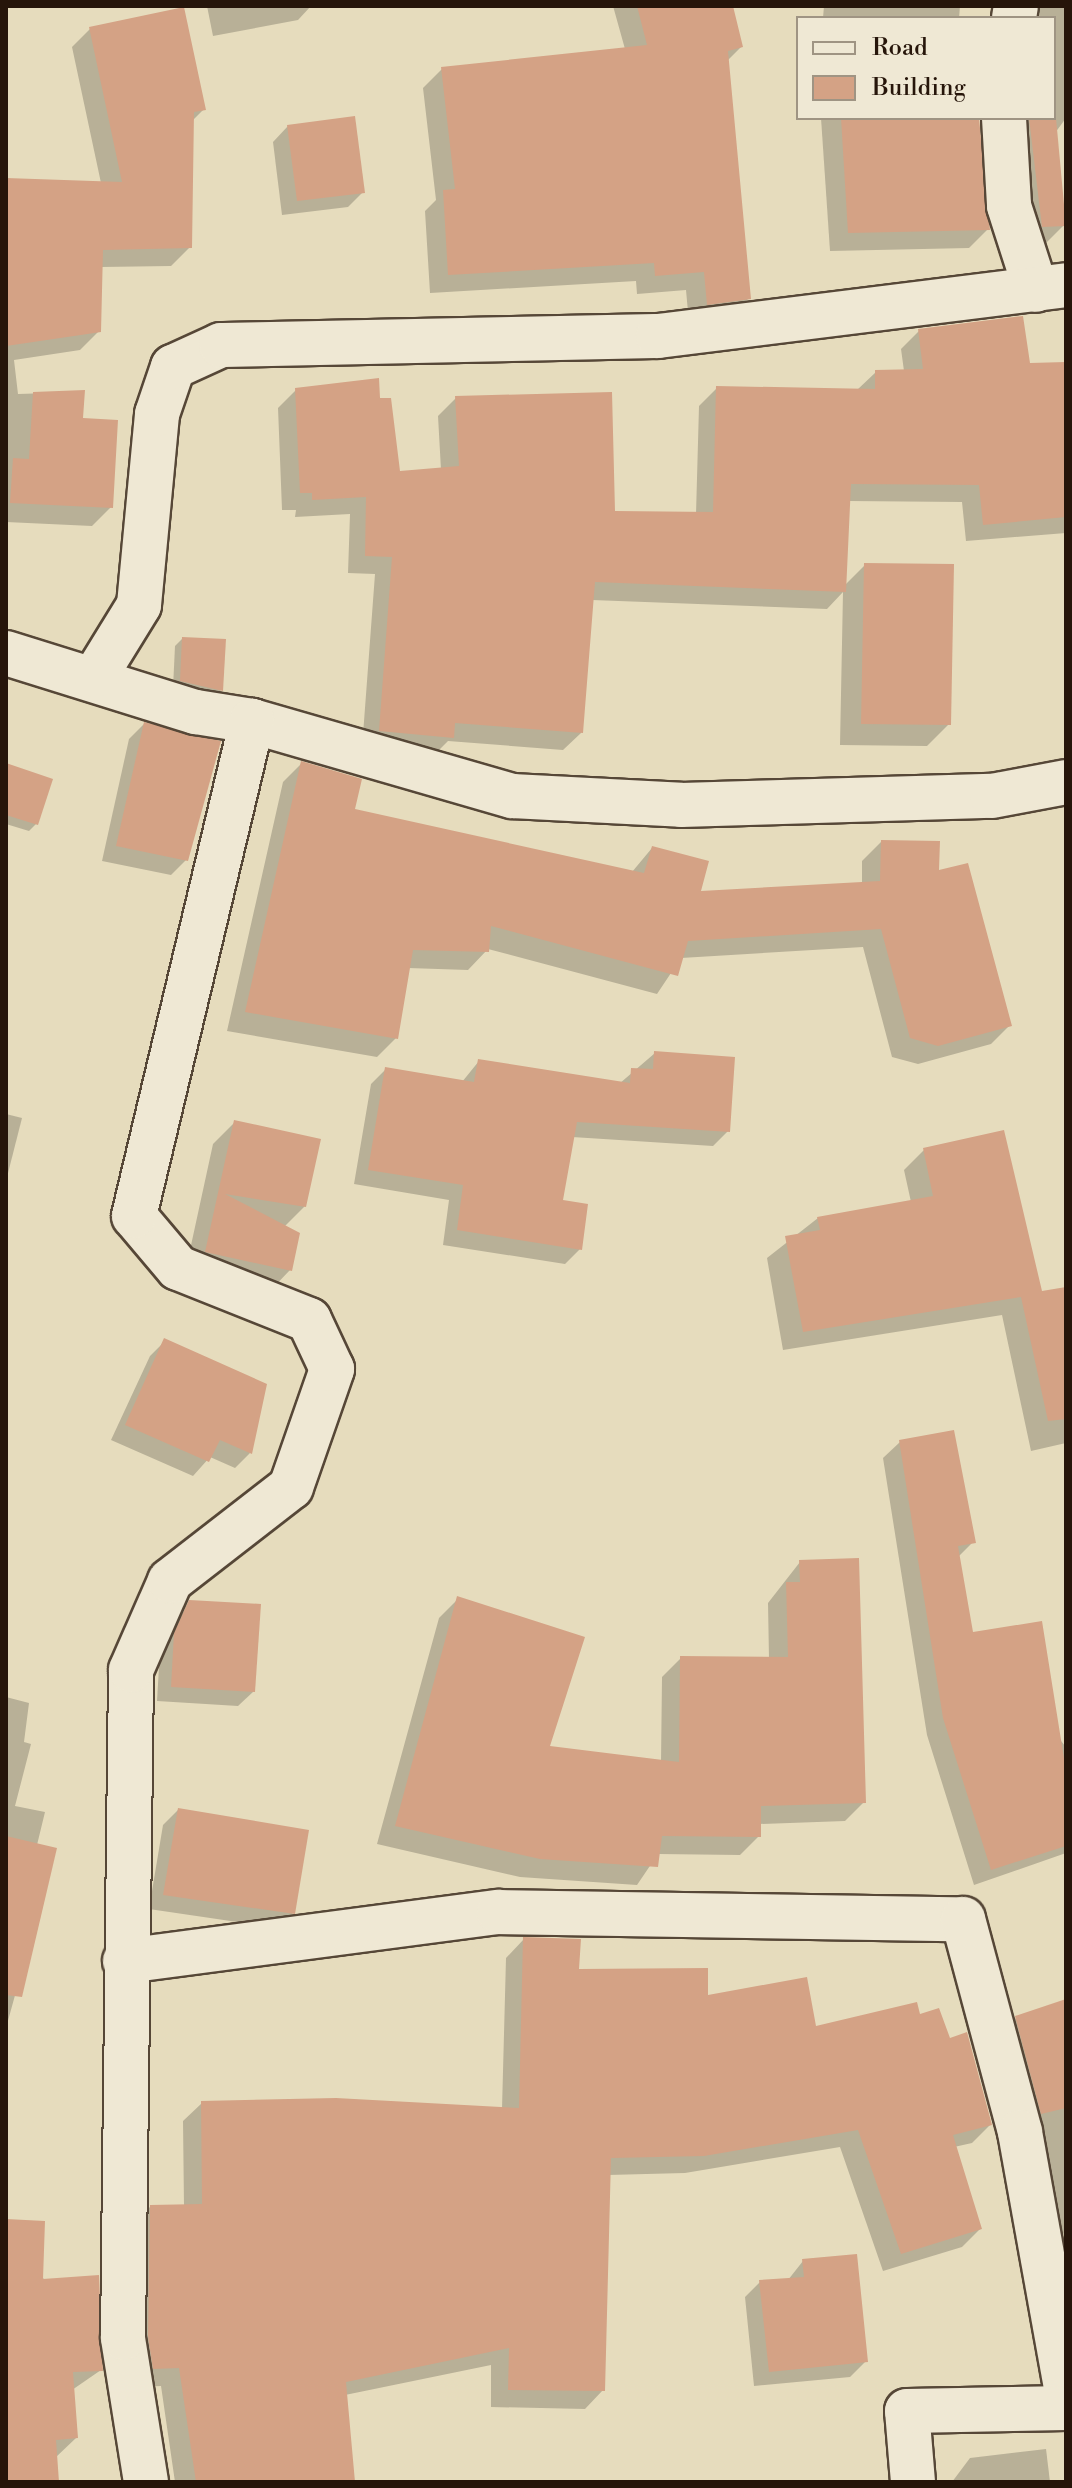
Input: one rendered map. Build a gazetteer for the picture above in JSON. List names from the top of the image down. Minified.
{"legend":["Road","Building"]}
